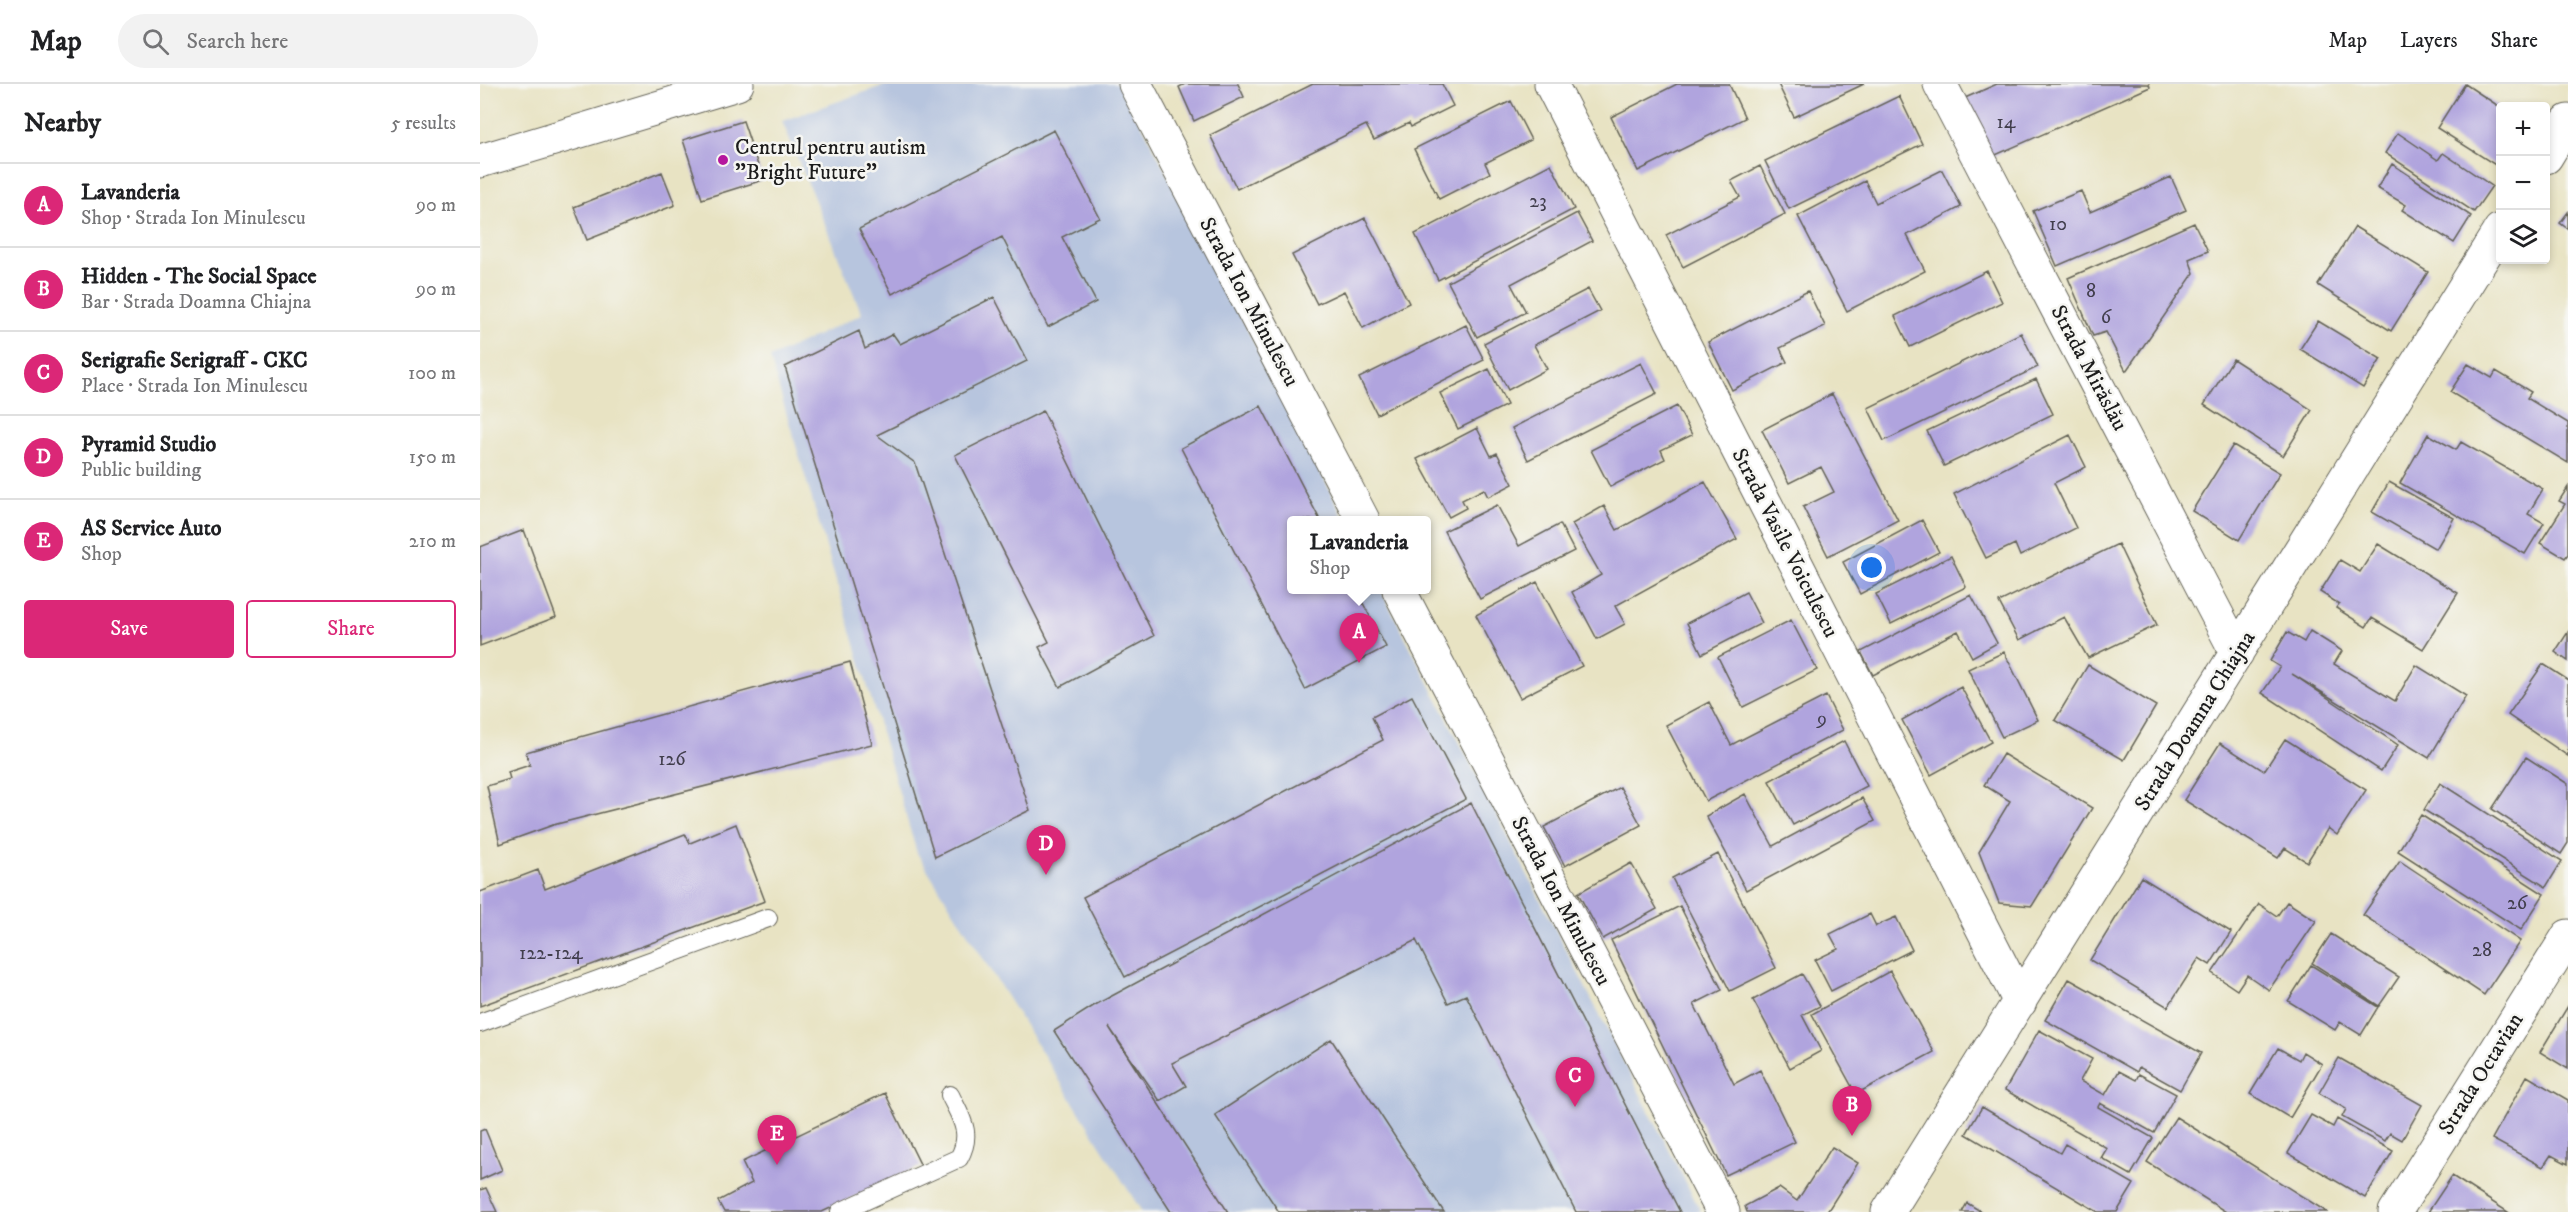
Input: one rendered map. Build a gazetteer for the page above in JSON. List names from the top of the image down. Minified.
{"streets":{"street":["Strada Ion Minulescu","Strada Mirăslău","Strada Vasile Voiculescu","Strada Doamna Chiajna","Strada Octavian"]},"crossings":[["Strada Mirăslău","Strada Doamna Chiajna"],["Strada Vasile Voiculescu","Strada Doamna Chiajna"]],"places":["Centrul pentru autism \"Bright Future\""],"house_numbers":["14","23","10","8","6","9","126","26","28","122-124"],"page":{"header":"Map","search":"Search here","nav":["Map","Layers","Share"],"heading":["Nearby","5 results"],"map_buttons":["+","−"],"list":[{"mark":"A","name":"Lavanderia","note":"Shop · Strada Ion Minulescu","value":"90 m"},{"mark":"B","name":"Hidden - The Social Space","note":"Bar · Strada Doamna Chiajna","value":"90 m"},{"mark":"C","name":"Serigrafie Serigraff - CKC","note":"Place · Strada Ion Minulescu","value":"100 m"},{"mark":"D","name":"Pyramid Studio","note":"Public building","value":"150 m"},{"mark":"E","name":"AS Service Auto","note":"Shop","value":"210 m"}],"popup":["Lavanderia","Shop"],"buttons":["Save","Share"],"pins":["A","D","C","B","E"]}}
